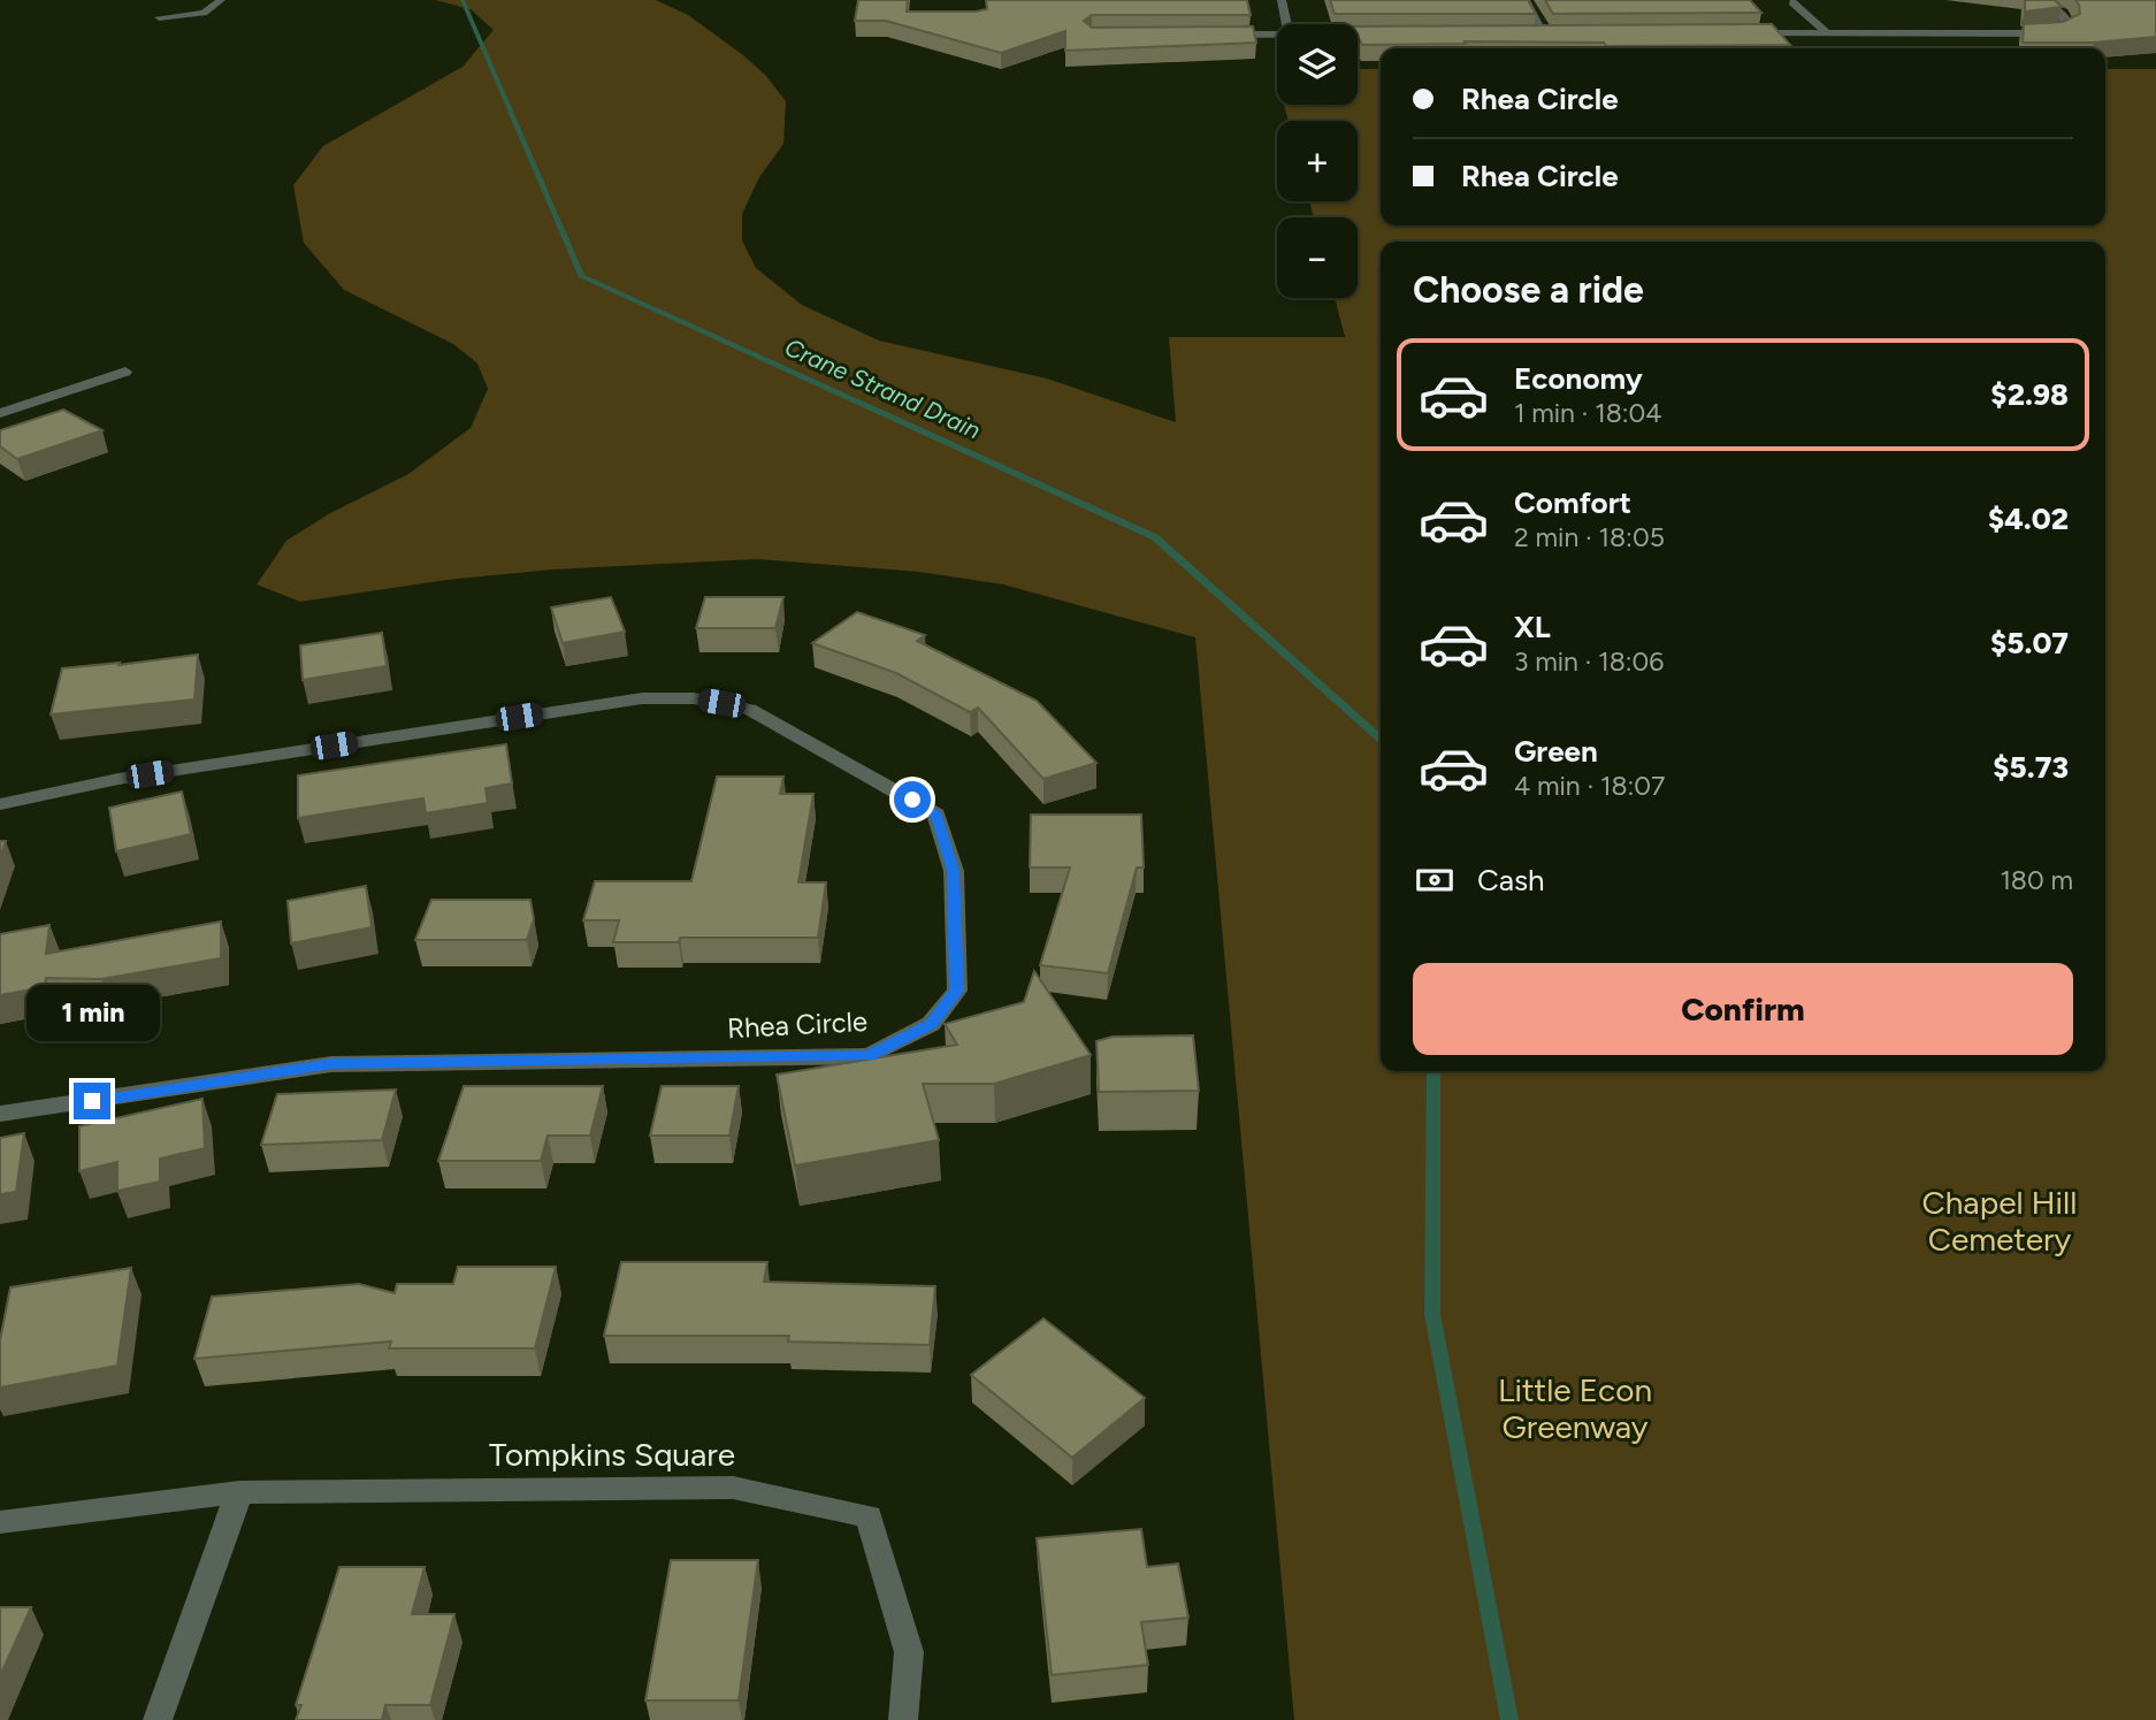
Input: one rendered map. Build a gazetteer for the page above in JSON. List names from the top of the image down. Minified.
{"streets":{"street":["Rhea Circle","Tompkins Square"]},"water":["Crane Strand Drain"],"parks":["Chapel Hill Cemetery","Little Econ Greenway"],"page":{"map_buttons":["+","−"],"banner":["Rhea Circle","Rhea Circle"],"heading":"Choose a ride","list":[{"name":"Economy","note":"1 min · 18:04","value":"$2.98"},{"name":"Comfort","note":"2 min · 18:05","value":"$4.02"},{"name":"XL","note":"3 min · 18:06","value":"$5.07"},{"name":"Green","note":"4 min · 18:07","value":"$5.73"}],"pay":["Cash","180 m"],"buttons":"Confirm","bubble":"1 min"}}
